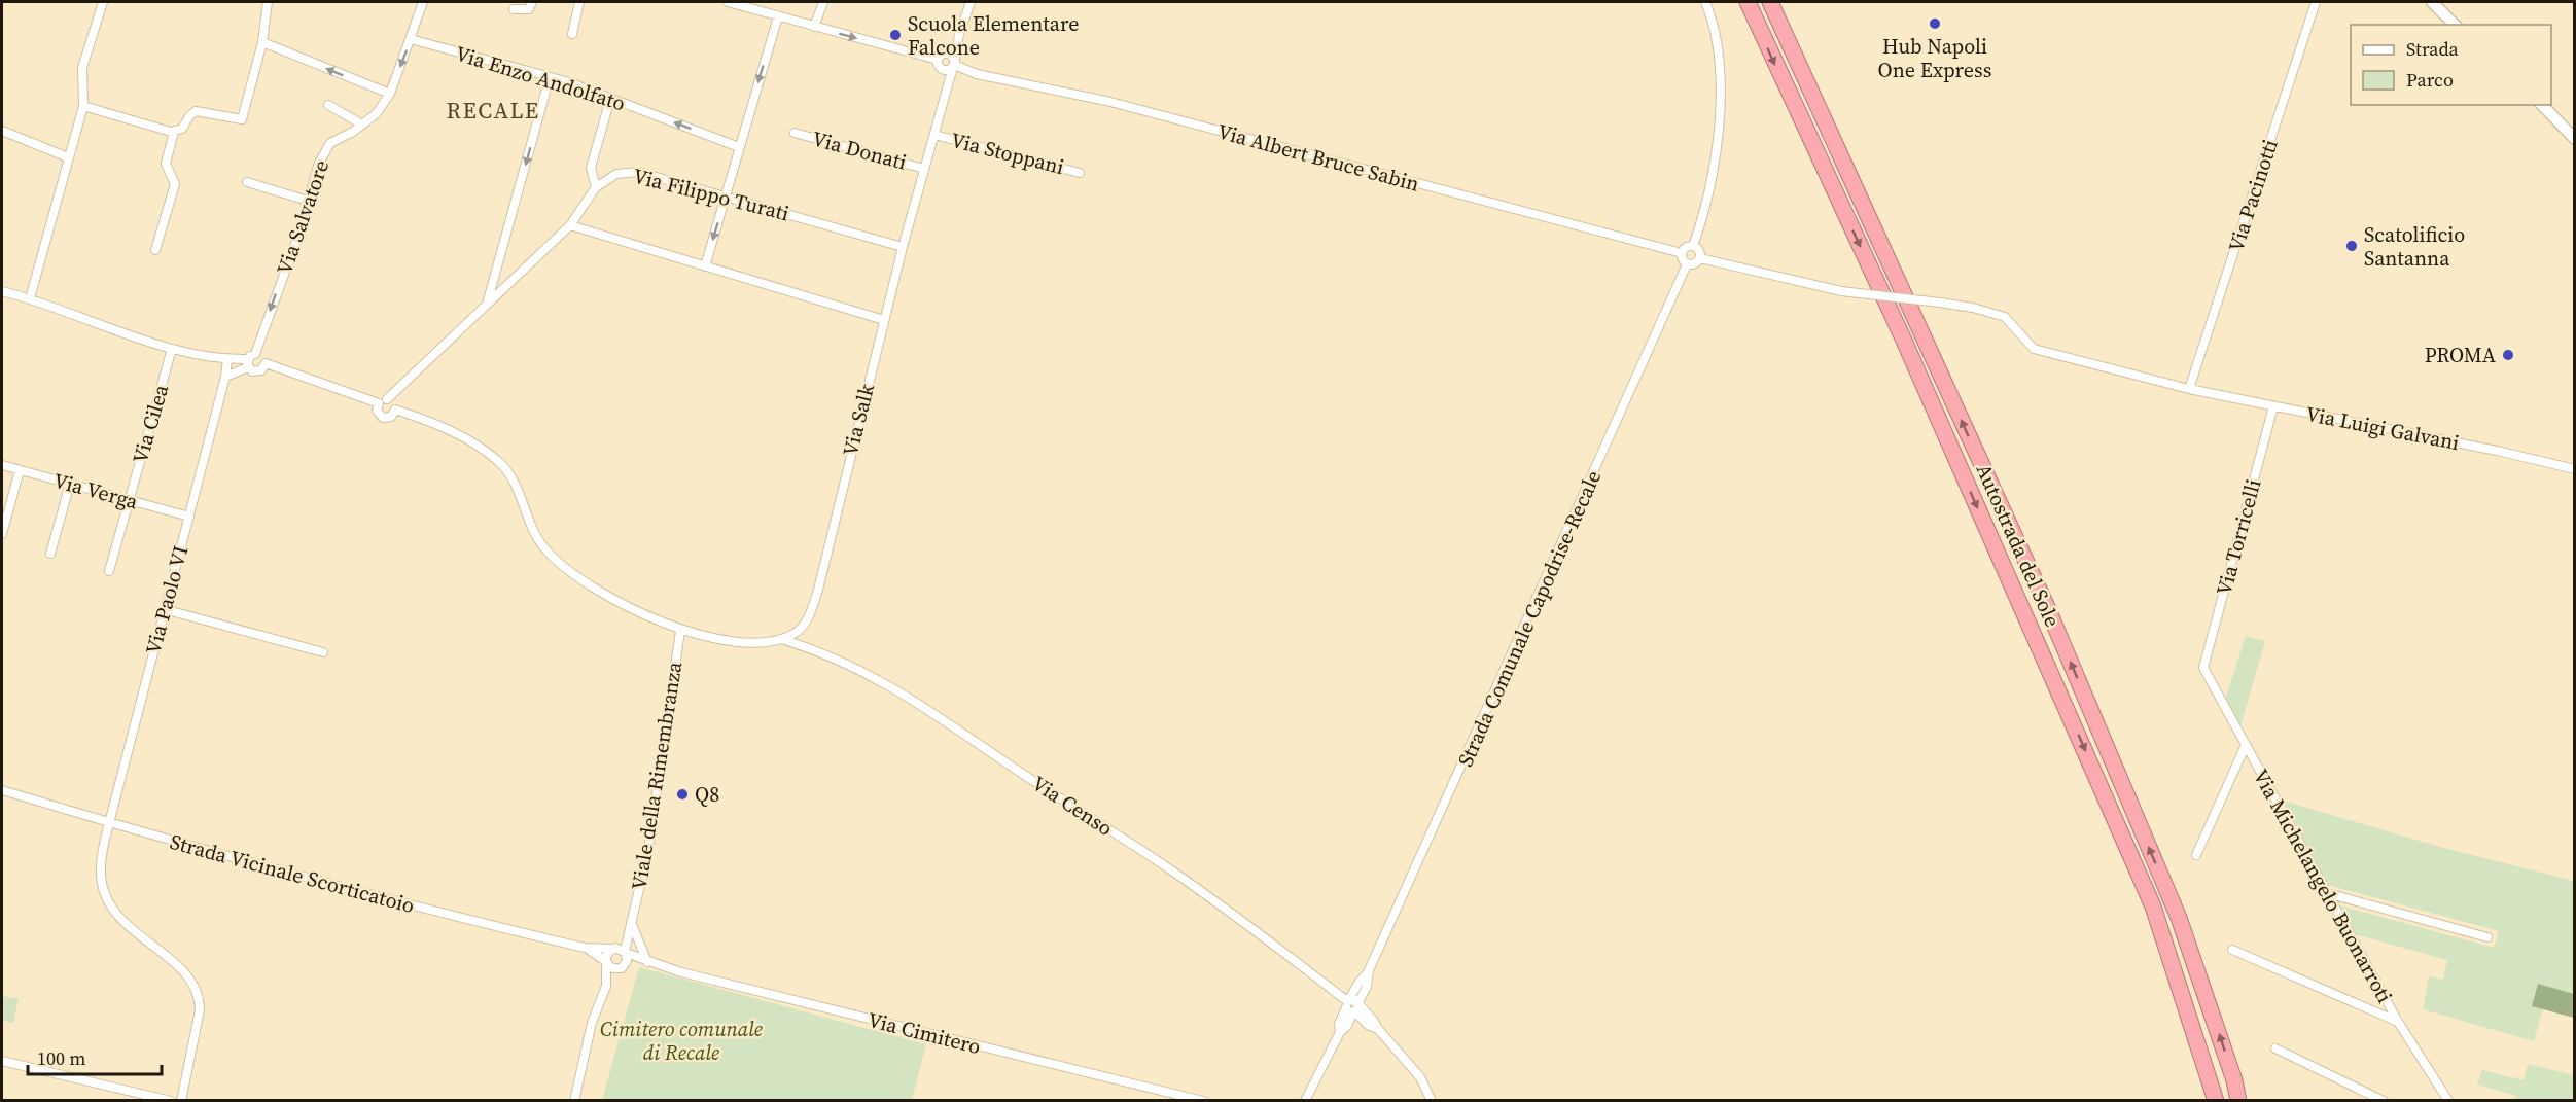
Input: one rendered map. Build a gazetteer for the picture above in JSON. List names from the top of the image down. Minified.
{"streets":{"highway":["Autostrada del Sole"],"street":["Via Enzo Andolfato","Via Donati","Via Stoppani","Via Albert Bruce Sabin","Via Filippo Turati","Via Pacinotti","Via Salvatore","Via Salk","Via Cilea","Via Luigi Galvani","Via Verga","Via Torricelli","Via Paolo VI","Strada Comunale Capodrise-Recale","Viale della Rimembranza","Via Censo","Strada Vicinale Scorticatoio","Via Michelangelo Buonarroti","Via Cimitero"]},"crossings":[["Via Enzo Andolfato","Via Salvatore"],["Via Donati","Via Salk"],["Via Stoppani","Via Salk"],["Via Albert Bruce Sabin","Via Salk"],["Via Albert Bruce Sabin","Via Luigi Galvani"],["Via Albert Bruce Sabin","Strada Comunale Capodrise-Recale"],["Via Filippo Turati","Via Salk"],["Via Pacinotti","Via Luigi Galvani"],["Via Salk","Viale della Rimembranza"],["Via Salk","Via Censo"],["Via Cilea","Via Verga"],["Via Luigi Galvani","Via Torricelli"],["Via Luigi Galvani","Strada Comunale Capodrise-Recale"],["Via Verga","Via Paolo VI"],["Via Torricelli","Via Michelangelo Buonarroti"],["Via Paolo VI","Strada Vicinale Scorticatoio"],["Strada Comunale Capodrise-Recale","Via Censo"],["Viale della Rimembranza","Strada Vicinale Scorticatoio"],["Viale della Rimembranza","Via Cimitero"],["Strada Vicinale Scorticatoio","Via Cimitero"]],"one_way":["Via Enzo Andolfato","Via Salvatore"],"districts":["RECALE"],"parks":["Cimitero comunale di Recale"],"places":["Hub Napoli One Express","Scuola Elementare Falcone","Scatolificio Santanna","PROMA","Q8"],"legend":["Strada","Parco"],"scale_bar":"100 m"}
